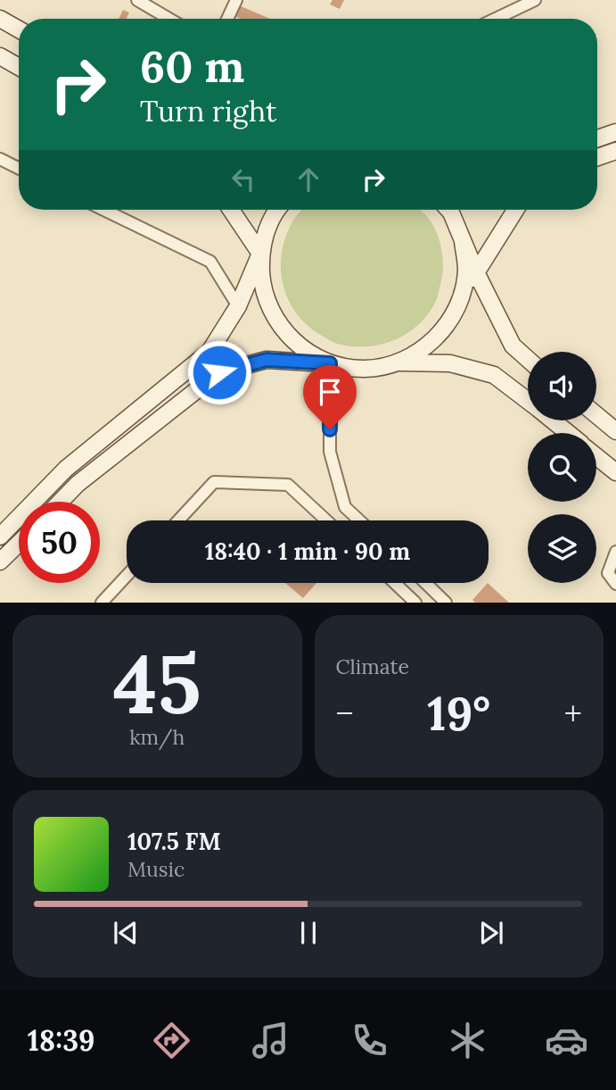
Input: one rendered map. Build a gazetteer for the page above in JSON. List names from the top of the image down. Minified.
{"page":{"turn":["60 m","Turn right"],"limit":"50","trip":"18:40 · 1 min · 90 m","tile":[["45","km/h"],"Climate"],"heat":["−","19°","+"],"song":["107.5 FM","Music"],"tabs":"18:39"}}
